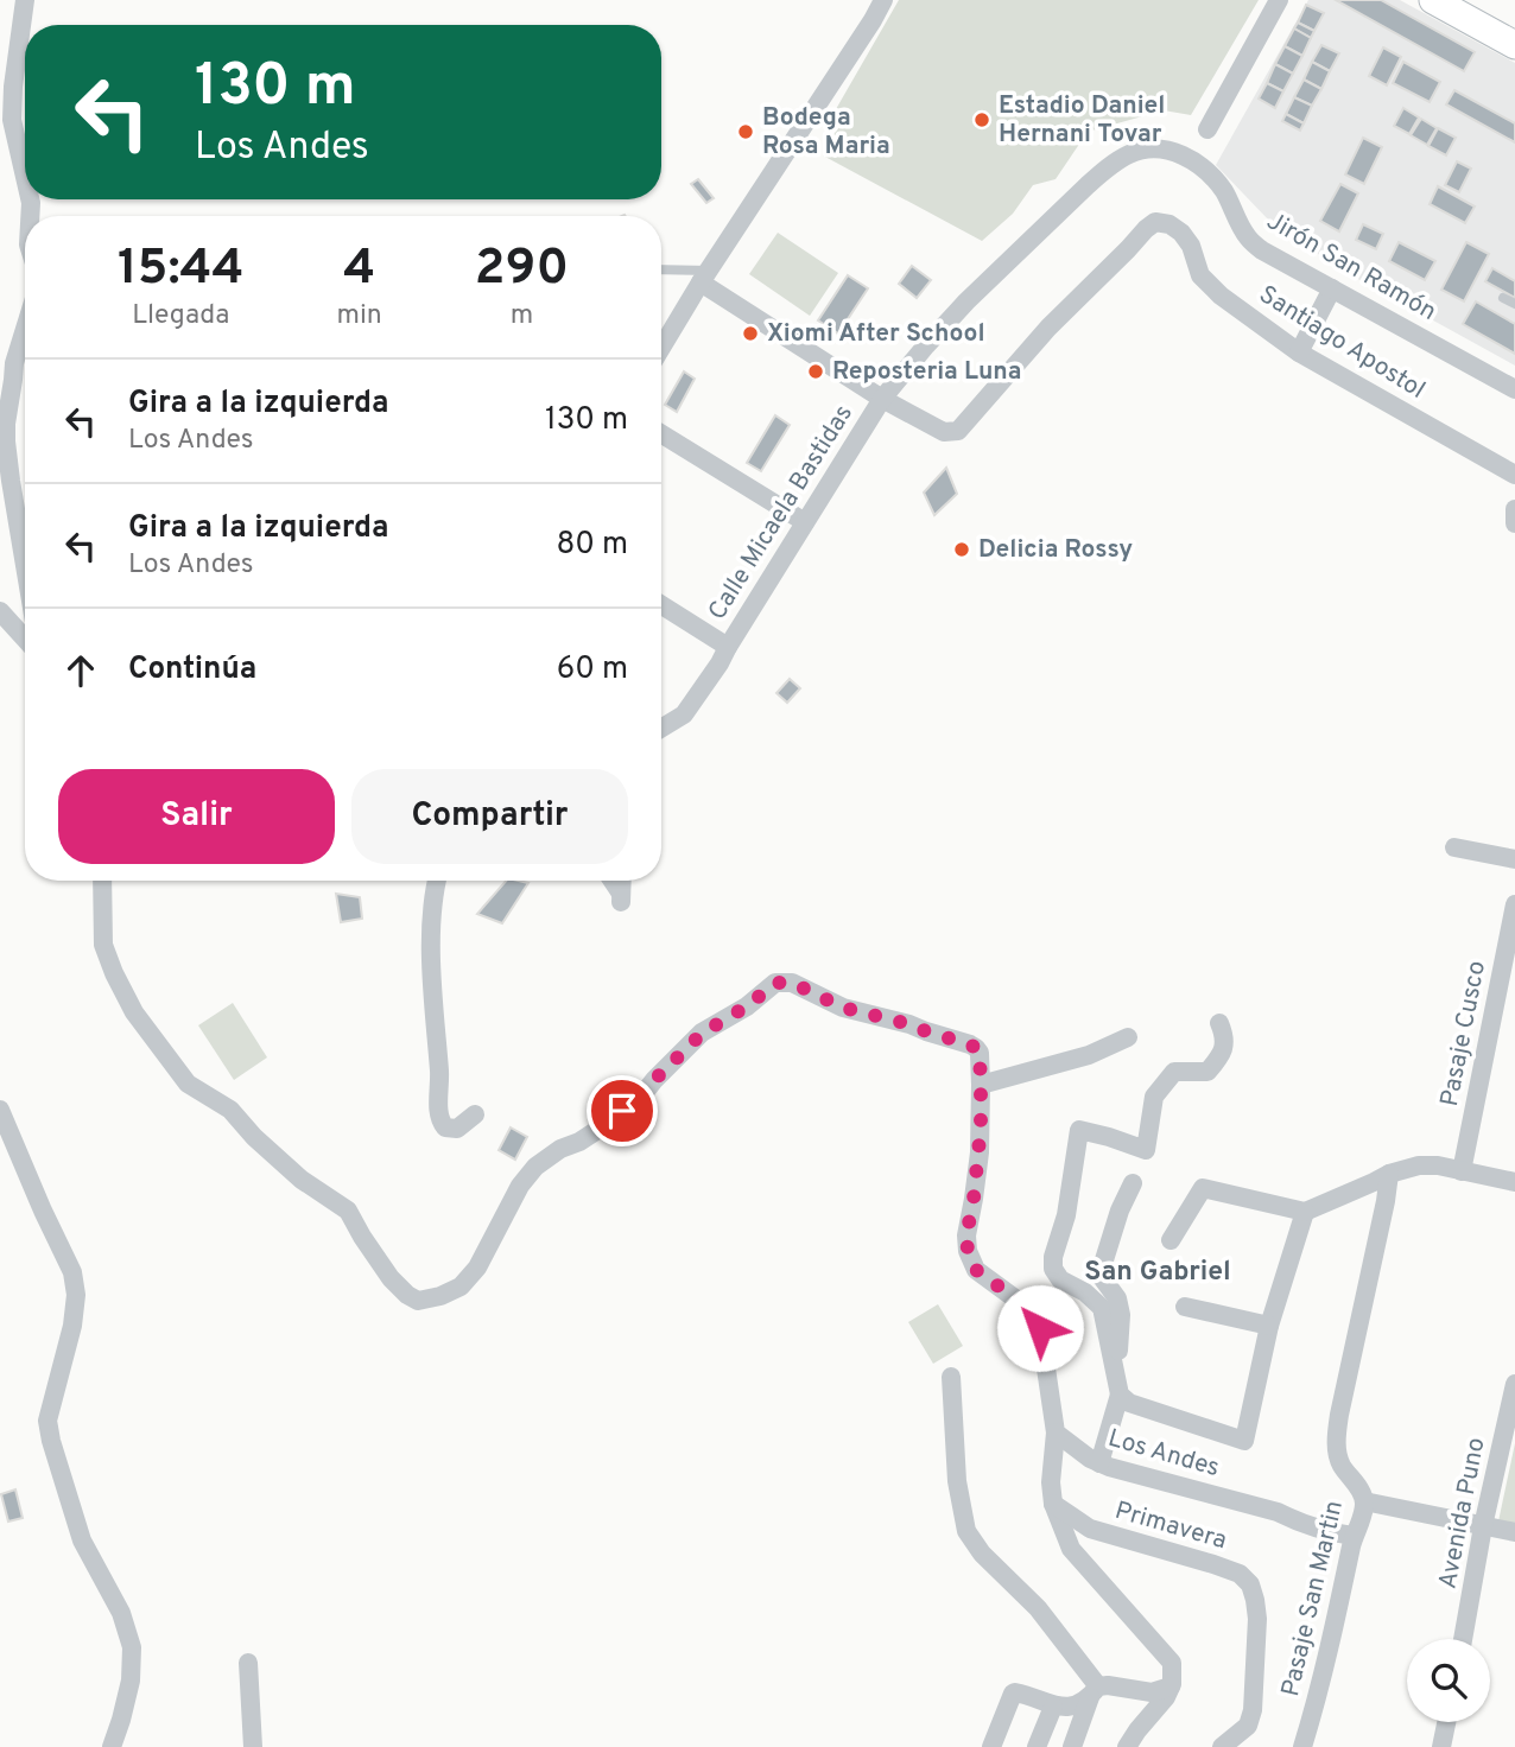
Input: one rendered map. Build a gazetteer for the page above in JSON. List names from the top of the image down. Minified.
{"streets":{"street":["Jirón San Ramón","Santiago Apostol","Calle Micaela Bastidas","Pasaje Cusco","Los Andes","Avenida Puno","Primavera","Pasaje San Martin"]},"crossings":[["Jirón San Ramón","Calle Micaela Bastidas"],["Santiago Apostol","Calle Micaela Bastidas"],["Los Andes","Pasaje San Martin"]],"districts":["San Gabriel"],"places":["Estadio Daniel Hernani Tovar","Bodega Rosa Maria","Xiomi After School","Reposteria Luna","Delicia Rossy"],"page":{"turn":["130 m","Los Andes"],"eta":["15:44","Llegada","4","min","290","m"],"list":[{"name":"Gira a la izquierda","note":"Los Andes","value":"130 m"},{"name":"Gira a la izquierda","note":"Los Andes","value":"80 m"},{"name":"Continúa","value":"60 m"}],"buttons":["Salir","Compartir"]}}
